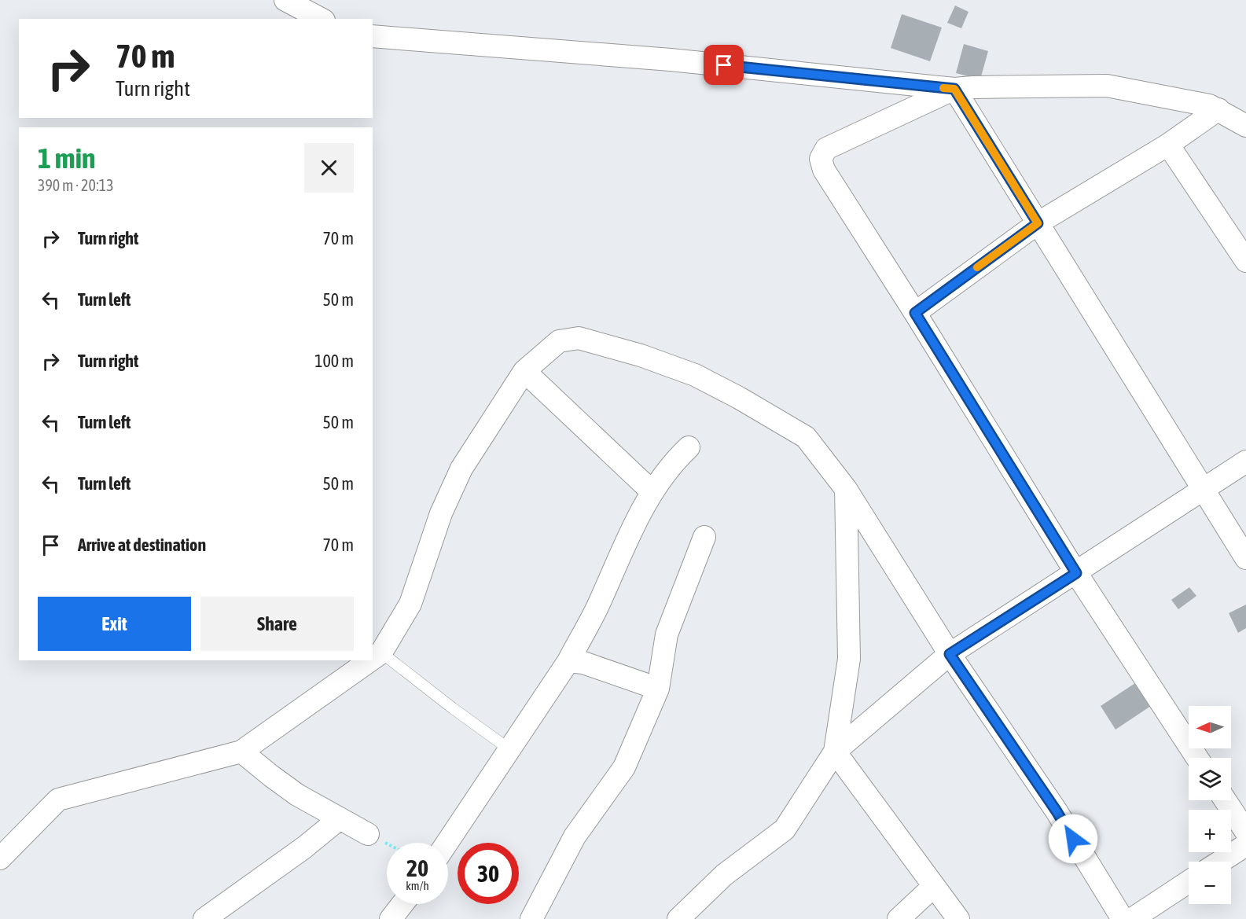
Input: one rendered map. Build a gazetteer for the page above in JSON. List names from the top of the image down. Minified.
{"north":"left","page":{"turn":["70 m","Turn right"],"heading":["1 min","390 m · 20:13"],"list":[{"name":"Turn right","value":"70 m"},{"name":"Turn left","value":"50 m"},{"name":"Turn right","value":"100 m"},{"name":"Turn left","value":"50 m"},{"name":"Turn left","value":"50 m"},{"name":"Arrive at destination","value":"70 m"}],"buttons":["Exit","Share"],"map_buttons":["+","−"],"speed":"20 km/h","limit":"30"}}
